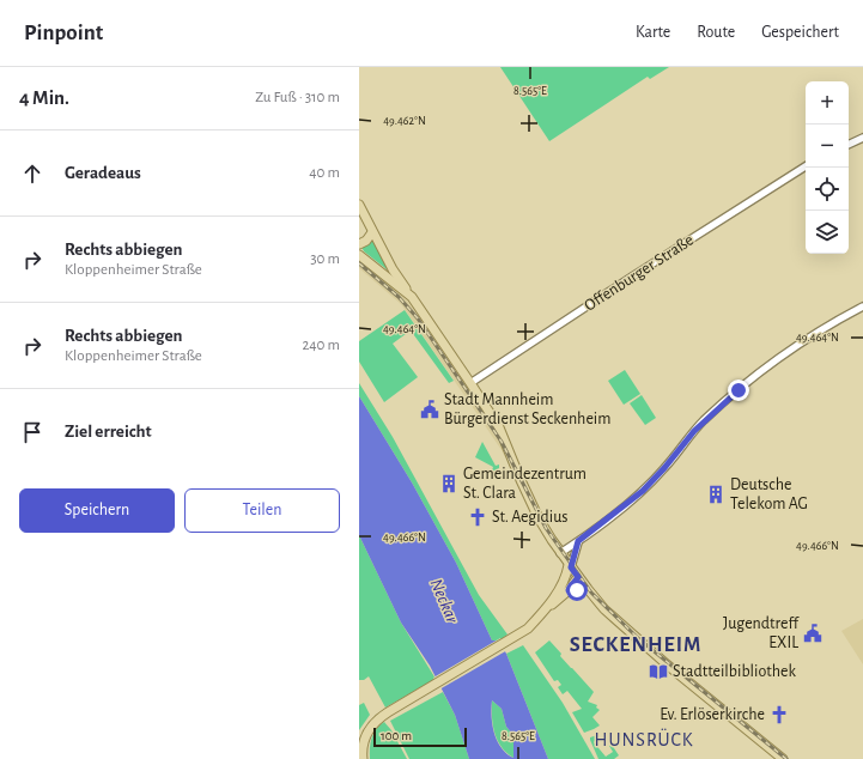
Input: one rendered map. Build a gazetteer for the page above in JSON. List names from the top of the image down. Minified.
{"streets":{"street":["Offenburger Straße"]},"districts":["SECKENHEIM","HUNSRÜCK"],"water":["Neckar"],"places":{"public building":["Stadt Mannheim Bürgerdienst Seckenheim","Jugendtreff EXIL"],"building":["Gemeindezentrum St. Clara","Deutsche Telekom AG"],"church":["St. Aegidius","Ev. Erlöserkirche"],"library":["Stadtteilbibliothek"]},"scale_bar":"100 m","page":{"header":"Pinpoint","nav":["Karte","Route","Gespeichert"],"heading":["4 Min.","Zu Fuß · 310 m"],"map_buttons":["+","−"],"list":[["Geradeaus","40 m"],["Rechts abbiegen","Kloppenheimer Straße","30 m"],["Rechts abbiegen","Kloppenheimer Straße","240 m"],"Ziel erreicht"],"buttons":["Speichern","Teilen"],"scale":"100 m"},"coordinates":["8.565°E","49.462°N","49.464°N","49.466°N"]}
